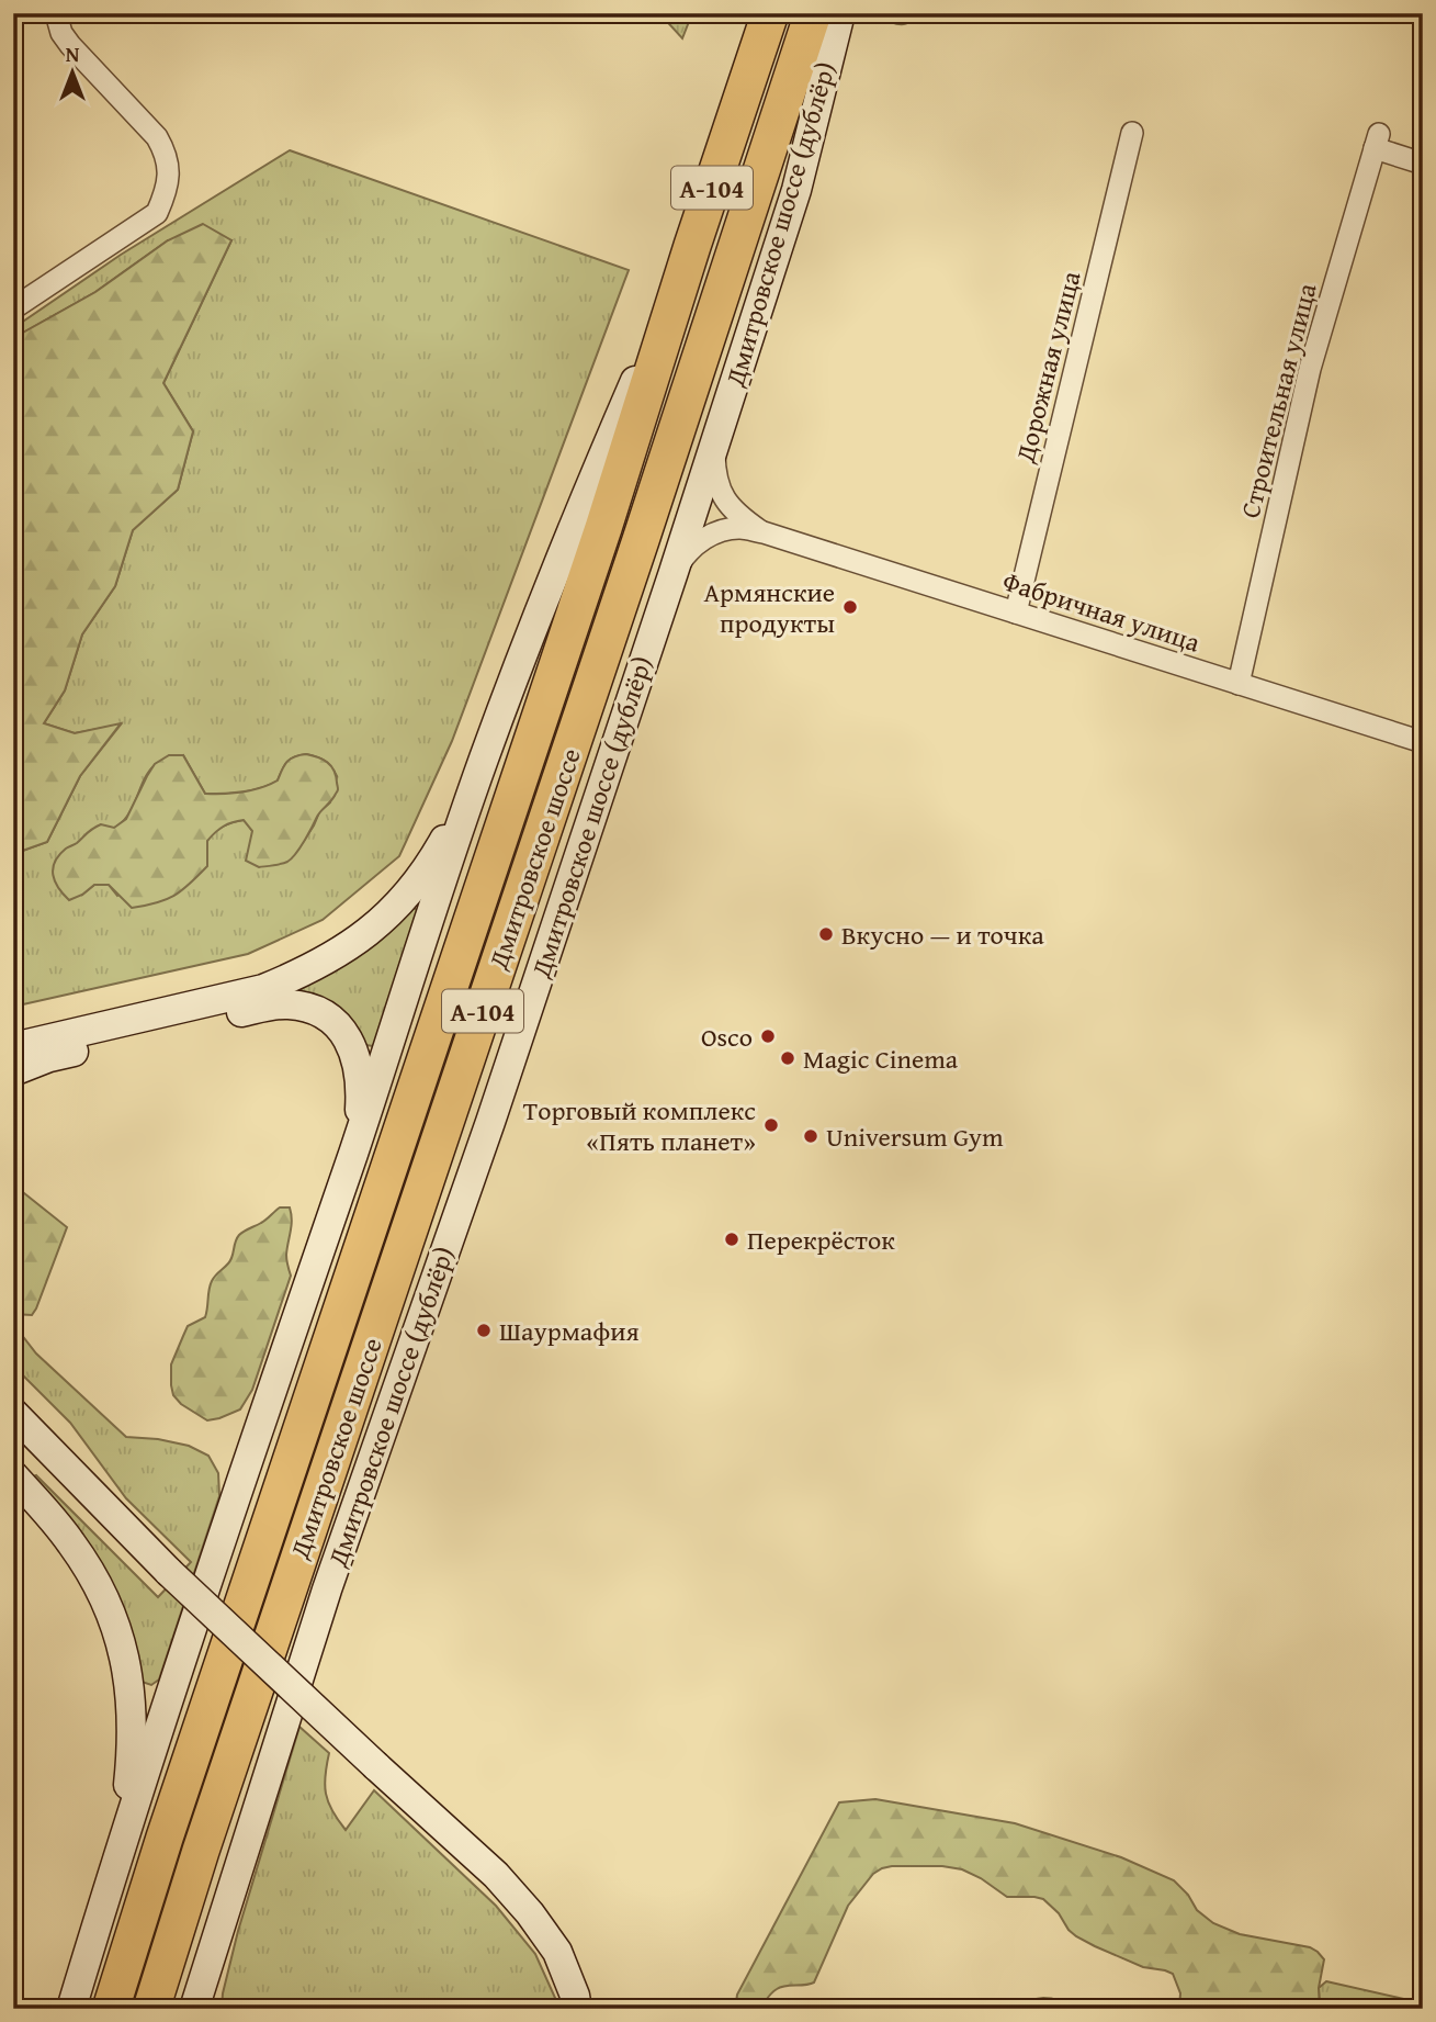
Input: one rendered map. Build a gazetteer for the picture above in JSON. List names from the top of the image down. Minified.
{"streets":{"highway":["А-104","Дмитровское шоссе"],"main road":["Дмитровское шоссе (дублёр)"],"street":["Дорожная улица","Строительная улица","Фабричная улица"]},"crossings":[["Дмитровское шоссе (дублёр)","Фабричная улица"],["Дорожная улица","Фабричная улица"],["Строительная улица","Фабричная улица"]],"places":["Армянские продукты","Вкусно — и точка","Osco","Magic Cinema","Торговый комплекс «Пять планет»","Universum Gym","Перекрёсток","Шаурмафия"],"north":"top"}
